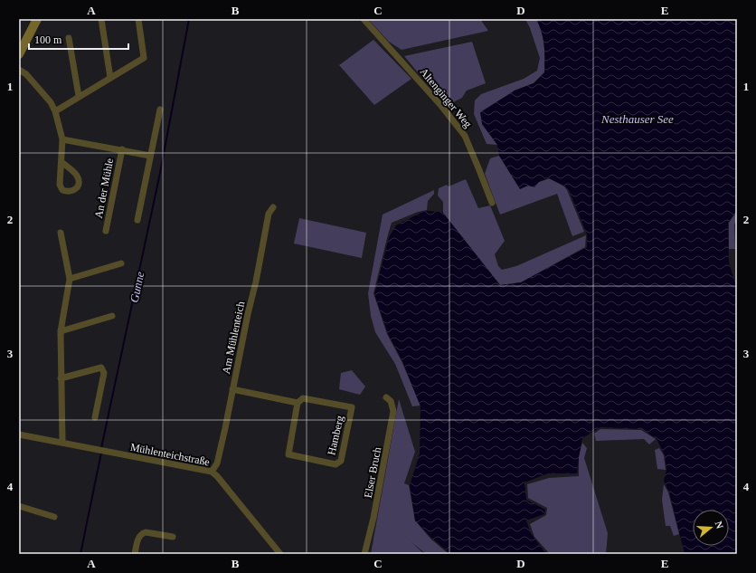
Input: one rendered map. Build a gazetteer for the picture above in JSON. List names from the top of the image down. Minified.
{"streets":{"street":["Altenginger Weg","An der Mühle","Am Mühlenteich","Hamberg","Mühlenteichstraße","Elser Bruch"]},"crossings":[["Am Mühlenteich","Hamberg"],["Am Mühlenteich","Mühlenteichstraße"]],"water":["Nesthauser See","Gunne"],"scale_bar":"100 m","north":"right","grid":{"columns":["A","B","C","D","E"],"rows":["1","2","3","4"]}}
